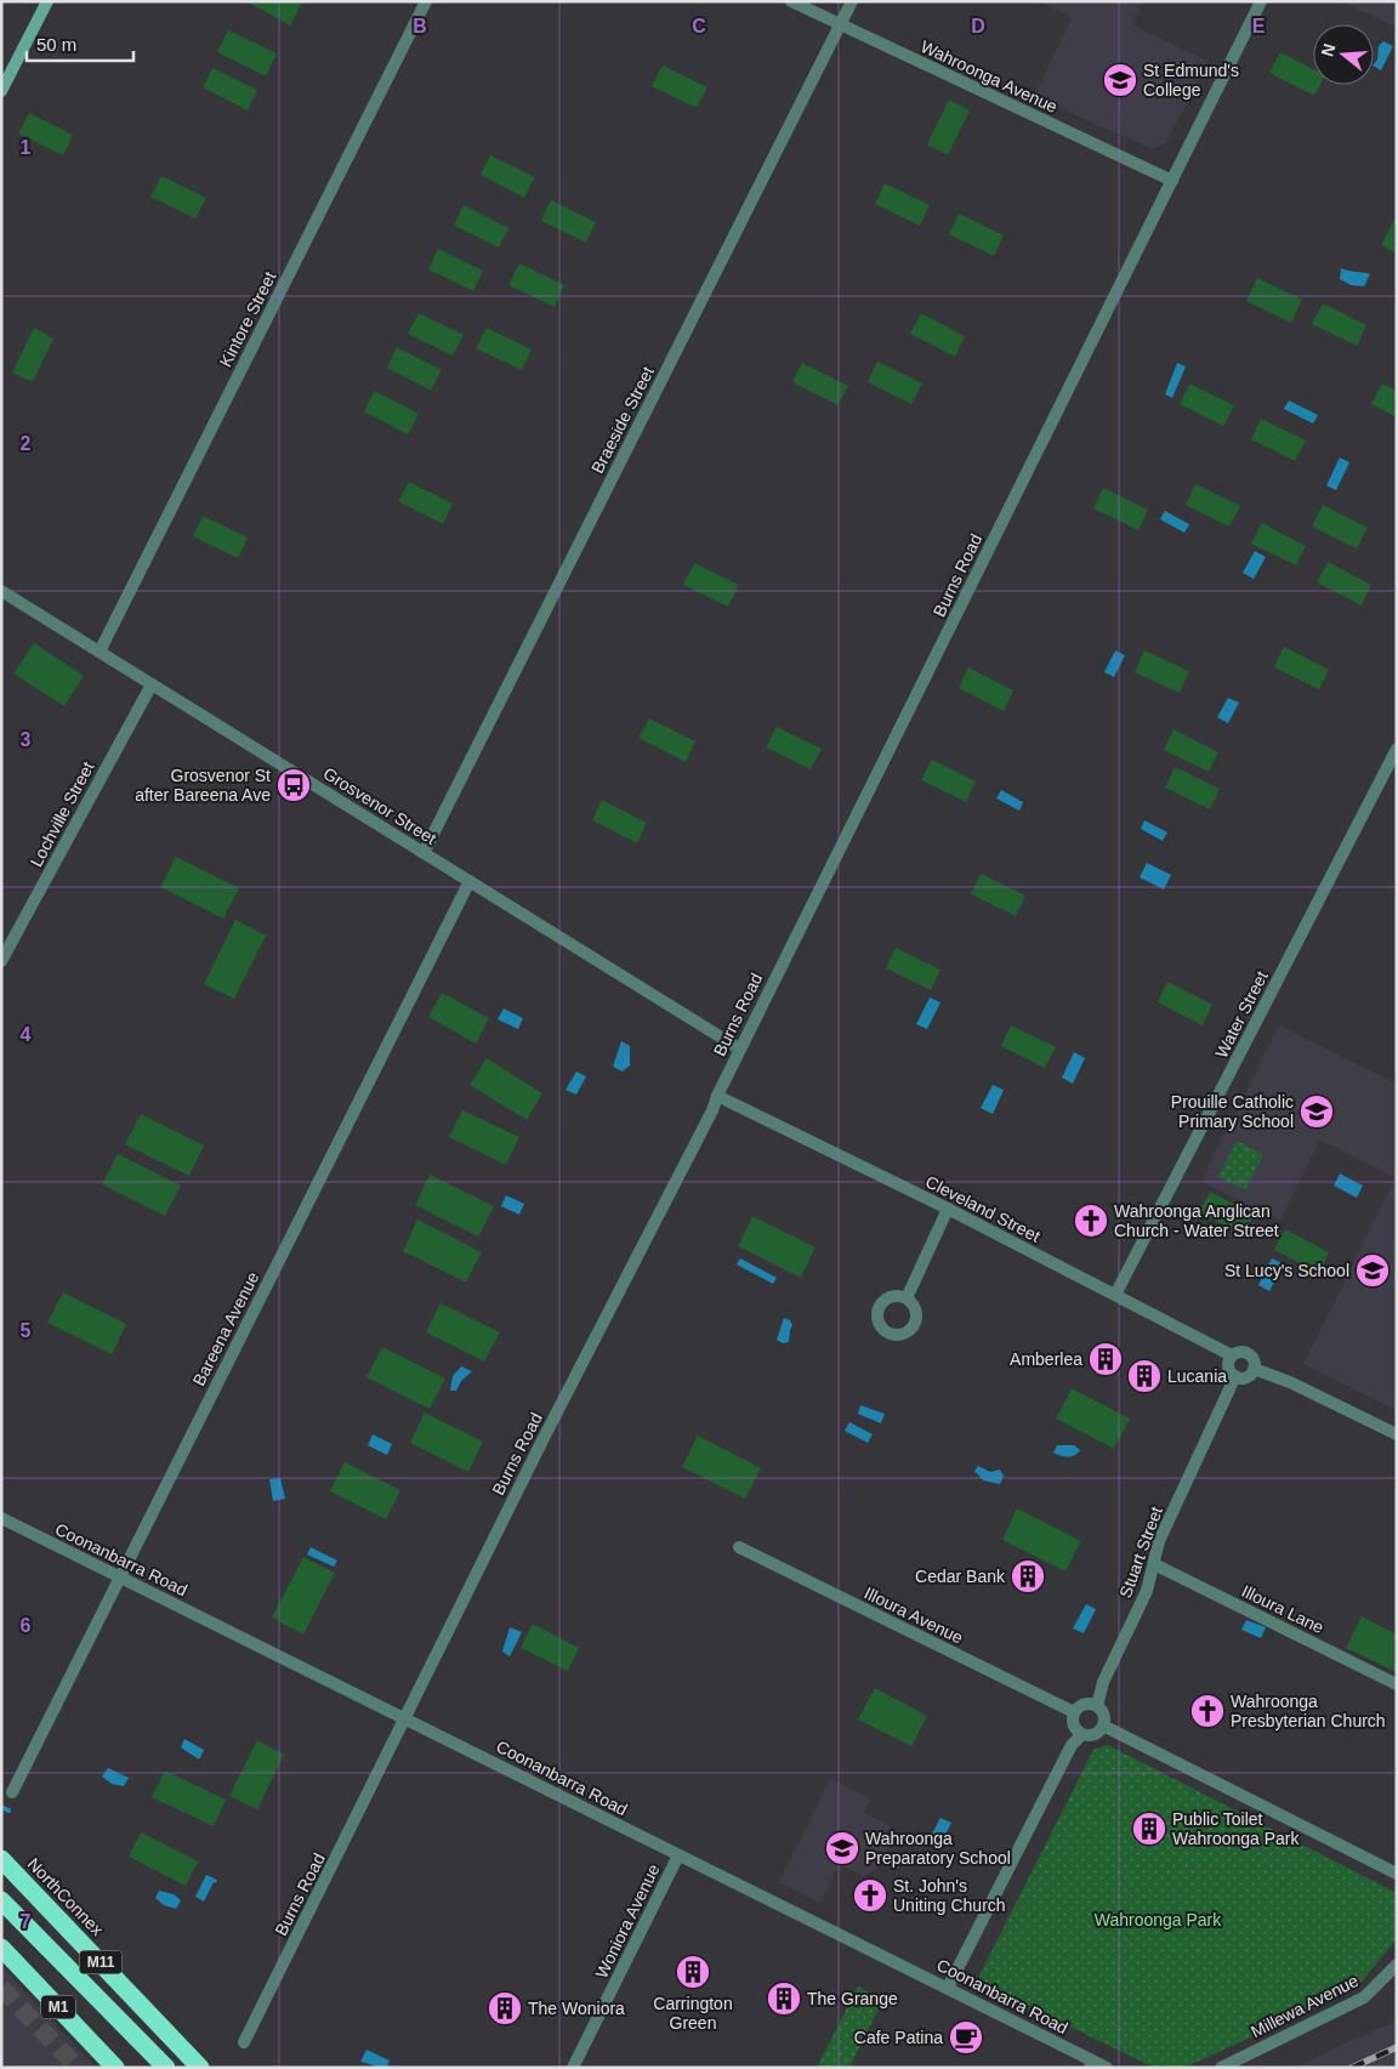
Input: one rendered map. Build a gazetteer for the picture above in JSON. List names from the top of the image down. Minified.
{"streets":{"highway":["NorthConnex","M11","M1"],"street":["Wahroonga Avenue","Kintore Street","Braeside Street","Burns Road","Grosvenor Street","Lochville Street","Water Street","Cleveland Street","Bareena Avenue","Stuart Street","Coonanbarra Road","Illoura Lane","Illoura Avenue","Woniora Avenue","Millewa Avenue"]},"crossings":[["Wahroonga Avenue","Braeside Street"],["Wahroonga Avenue","Burns Road"],["Kintore Street","Grosvenor Street"],["Braeside Street","Grosvenor Street"],["Burns Road","Grosvenor Street"],["Burns Road","Cleveland Street"],["Burns Road","Coonanbarra Road"],["Grosvenor Street","Lochville Street"],["Grosvenor Street","Bareena Avenue"],["Water Street","Cleveland Street"],["Cleveland Street","Stuart Street"],["Bareena Avenue","Coonanbarra Road"],["Stuart Street","Illoura Lane"],["Stuart Street","Illoura Avenue"],["Coonanbarra Road","Woniora Avenue"]],"parks":["Wahroonga Park"],"places":{"school or university":["St Edmund's College","Prouille Catholic Primary School","St Lucy's School","Wahroonga Preparatory School"],"bus stop":["Grosvenor St after Bareena Ave"],"church":["Wahroonga Anglican Church - Water Street","Wahroonga Presbyterian Church","St. John's Uniting Church"],"building":["Amberlea","Lucania","Cedar Bank","Public Toilet Wahroonga Park","Carrington Green","The Grange","The Woniora"],"cafe":["Cafe Patina"]},"scale_bar":"50 m","north":"left","grid":{"columns":["B","C","D","E"],"rows":["1","2","3","4","5","6","7"]}}
